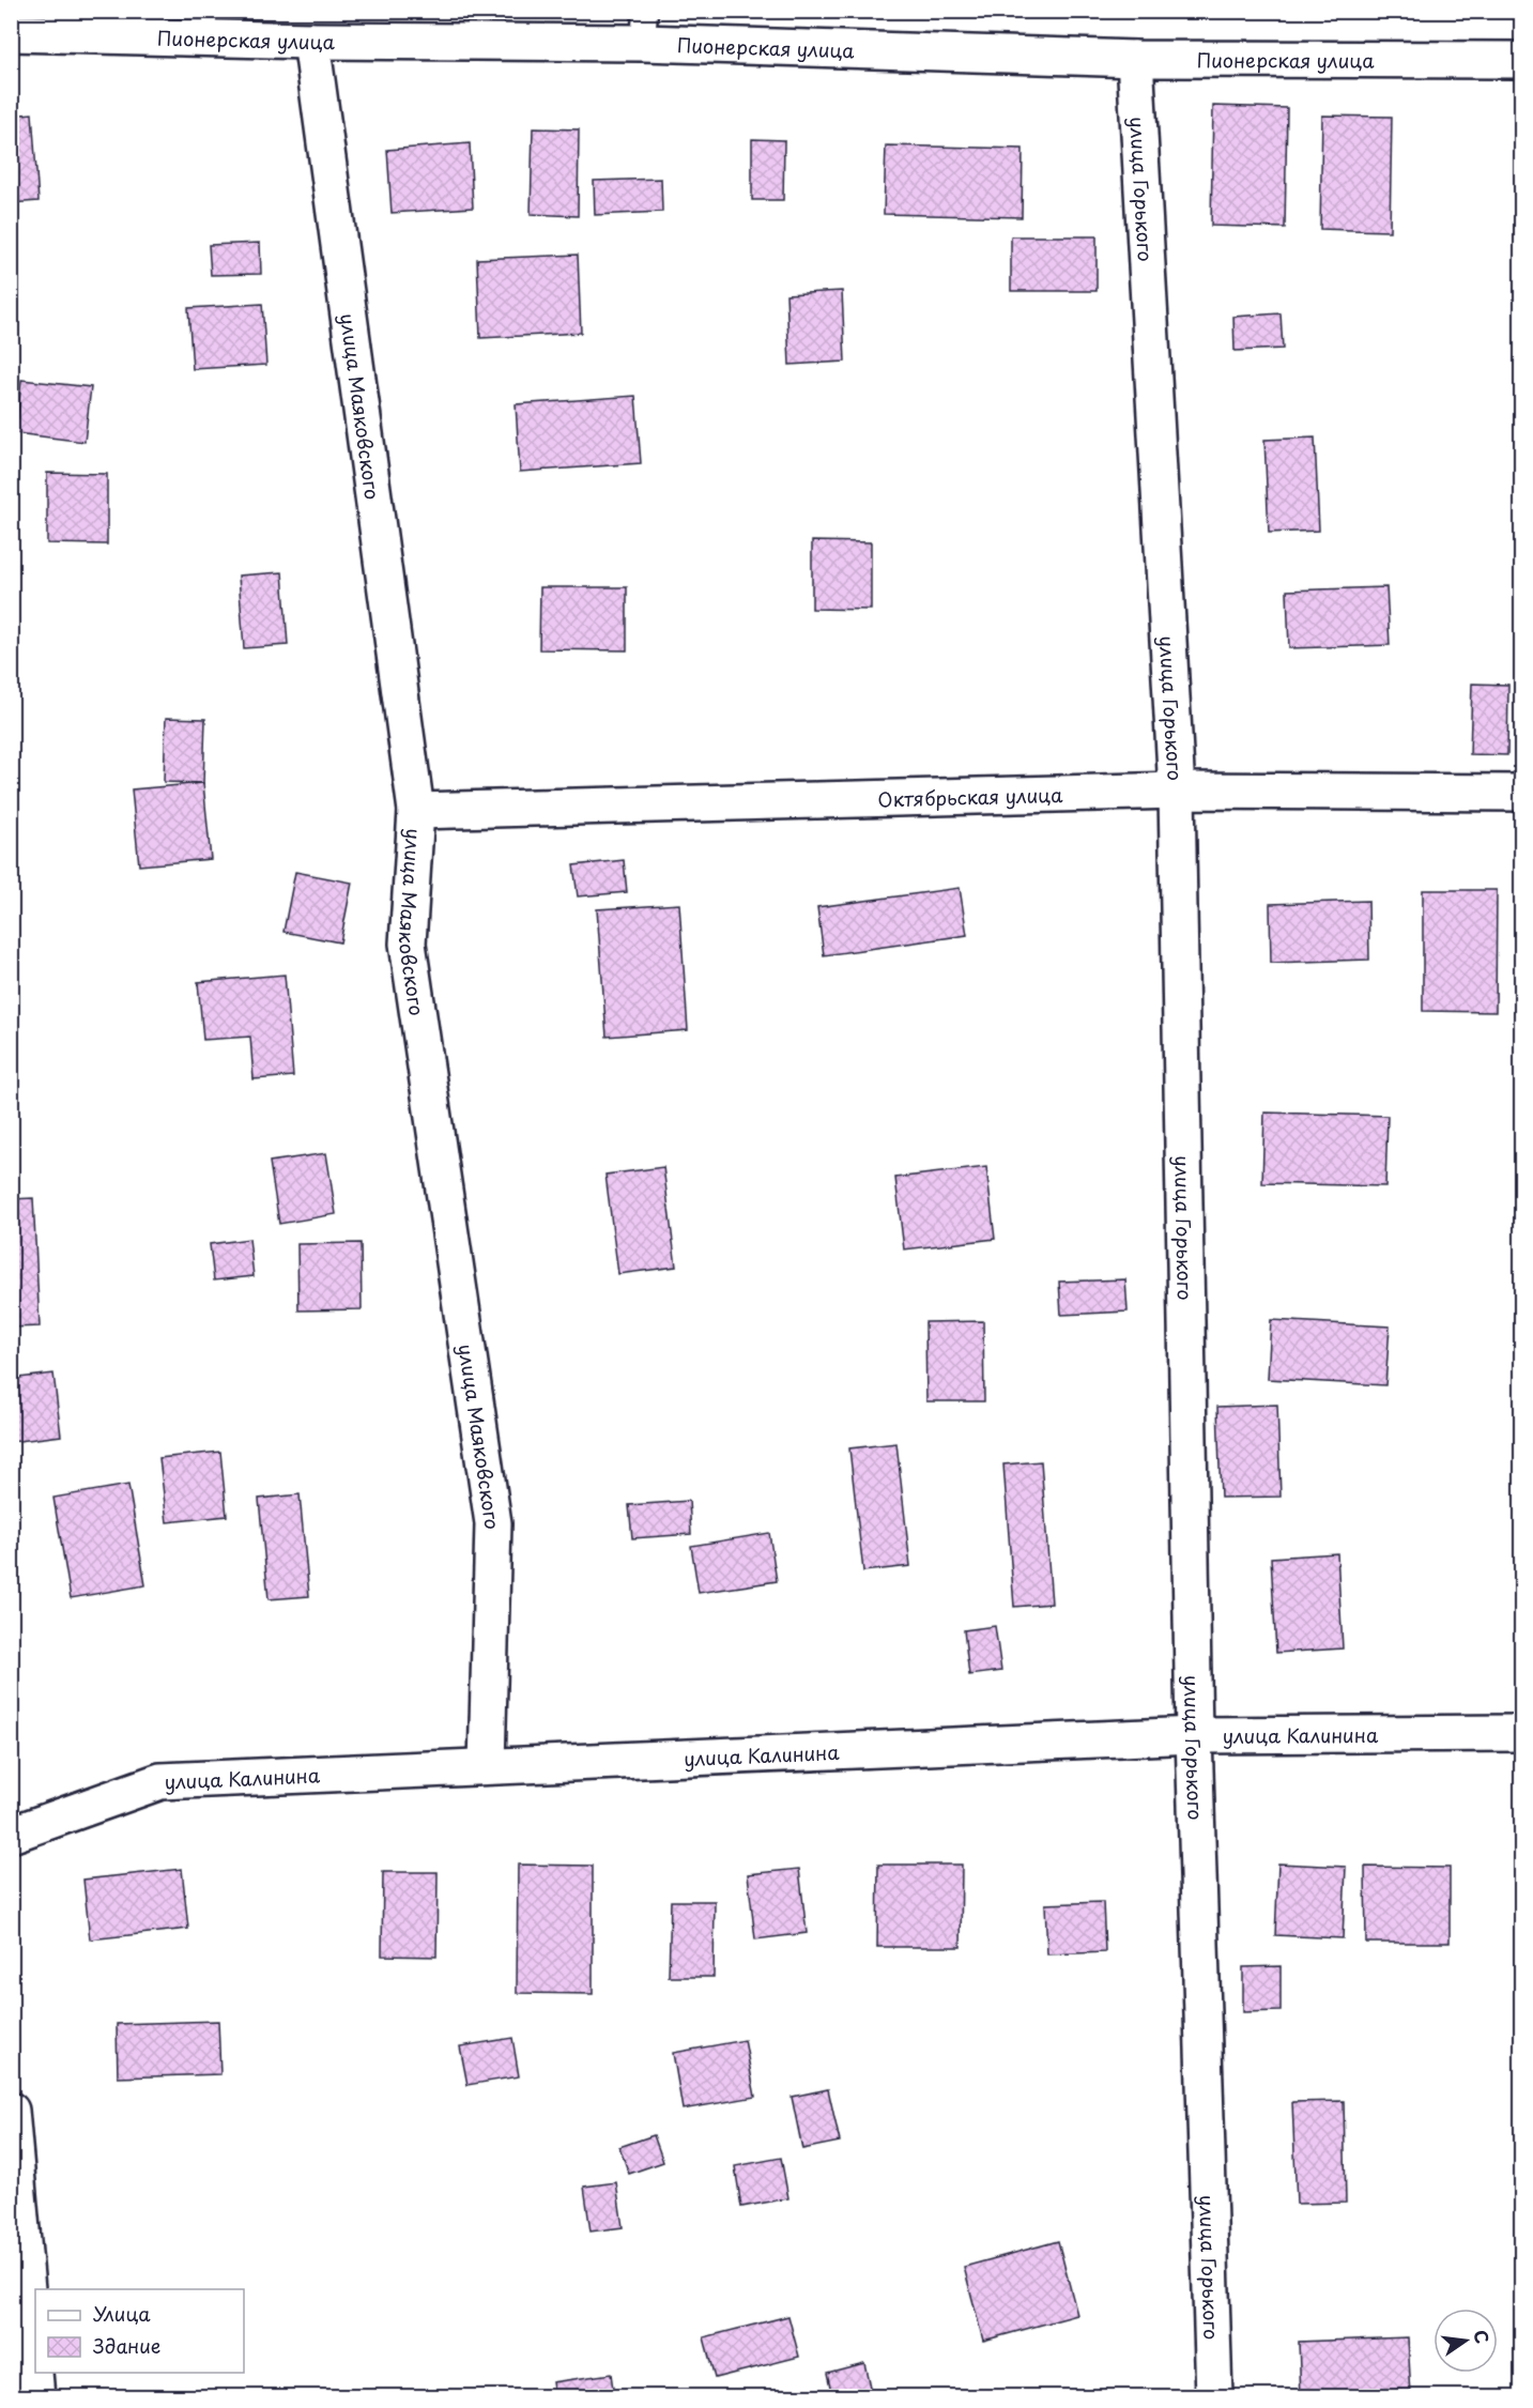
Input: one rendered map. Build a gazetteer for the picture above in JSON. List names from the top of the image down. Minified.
{"streets":{"street":["Пионерская улица","улица Горького","улица Маяковского","Октябрьская улица","улица Калинина"]},"crossings":[["Пионерская улица","улица Горького"],["Пионерская улица","улица Маяковского"],["улица Горького","Октябрьская улица"],["улица Горького","улица Калинина"],["улица Маяковского","Октябрьская улица"],["улица Маяковского","улица Калинина"]],"legend":["Улица","Здание"],"north":"right"}
